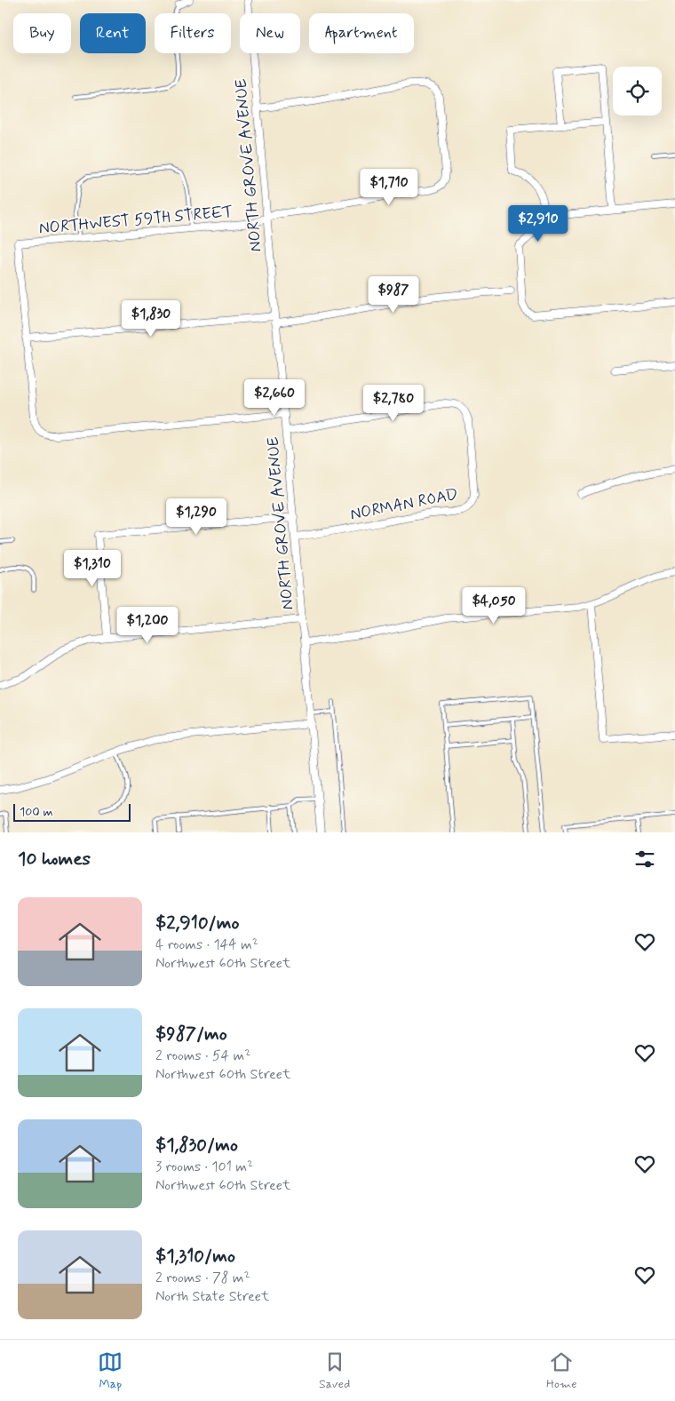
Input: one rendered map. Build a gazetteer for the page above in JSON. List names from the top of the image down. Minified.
{"streets":{"street":["NORTH GROVE AVENUE","NORTHWEST 59TH STREET","NORMAN ROAD"]},"crossings":[["NORTH GROVE AVENUE","NORTHWEST 59TH STREET"],["NORTH GROVE AVENUE","NORMAN ROAD"]],"scale_bar":"100 m","page":{"chip":["Buy","Rent","Filters","New","Apartment"],"price":["$1,710","$2,910","$987","$1,830","$2,660","$2,780","$1,290","$1,310","$4,050","$1,200"],"scale":"100 m","heading":"10 homes","list":[{"name":"$2,910/mo","note":"4 rooms · 144 m² · Northwest 60th Street"},{"name":"$987/mo","note":"2 rooms · 54 m² · Northwest 60th Street"},{"name":"$1,830/mo","note":"3 rooms · 101 m² · Northwest 60th Street"},{"name":"$1,310/mo","note":"2 rooms · 78 m² · North State Street"}],"tabs":["Map","Saved","Home"]}}
